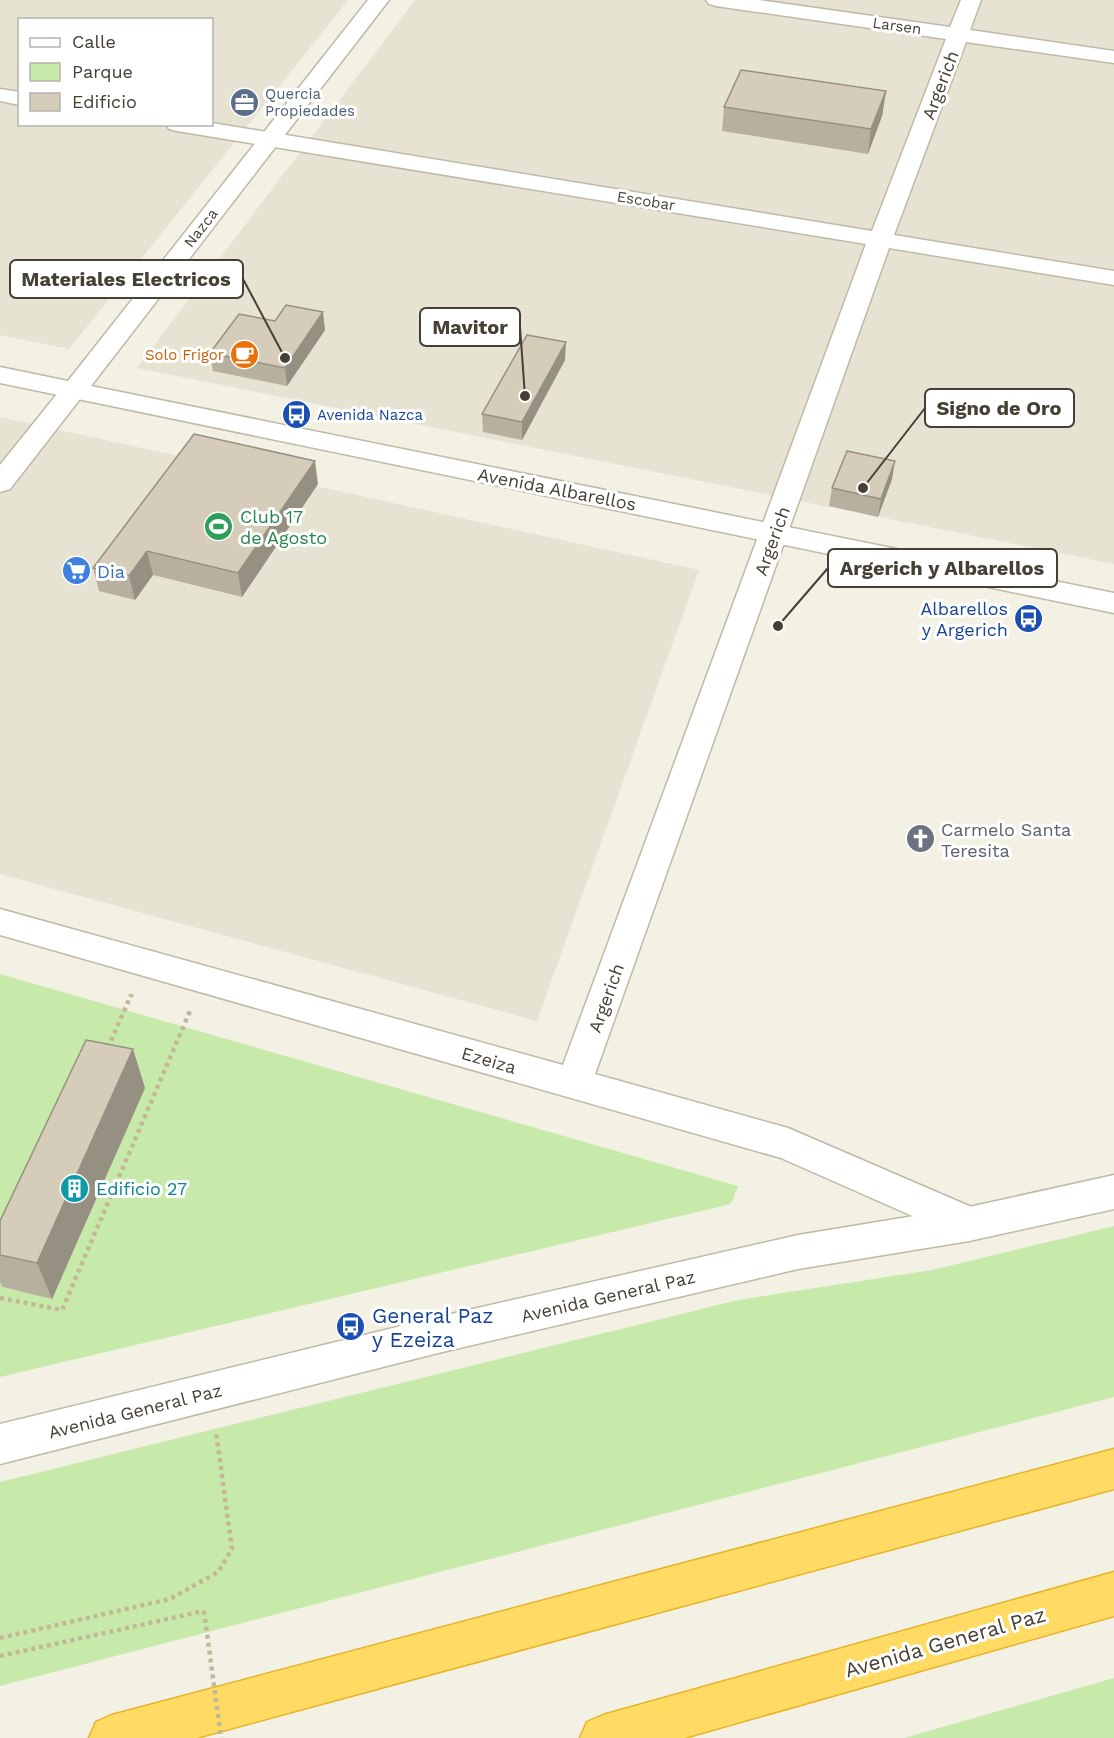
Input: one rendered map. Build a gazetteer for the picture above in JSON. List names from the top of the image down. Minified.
{"streets":{"highway":["Avenida General Paz"],"street":["Larsen","Argerich","Escobar","Nazca","Avenida Albarellos","Ezeiza"]},"crossings":[["Larsen","Argerich"],["Argerich","Escobar"],["Argerich","Avenida Albarellos"],["Argerich","Ezeiza"],["Escobar","Nazca"],["Nazca","Avenida Albarellos"],["Ezeiza","Avenida General Paz"]],"places":{"office":["Quercia Propiedades"],"cafe":["Solo Frigor"],"other":["Materiales Electricos","Mavitor","Signo de Oro","Argerich y Albarellos"],"bus stop":["Avenida Nazca","Albarellos y Argerich","General Paz y Ezeiza"],"sports":["Club 17 de Agosto"],"supermarket":["Dia"],"church":["Carmelo Santa Teresita"],"building":["Edificio 27"]},"legend":["Calle","Parque","Edificio"]}
